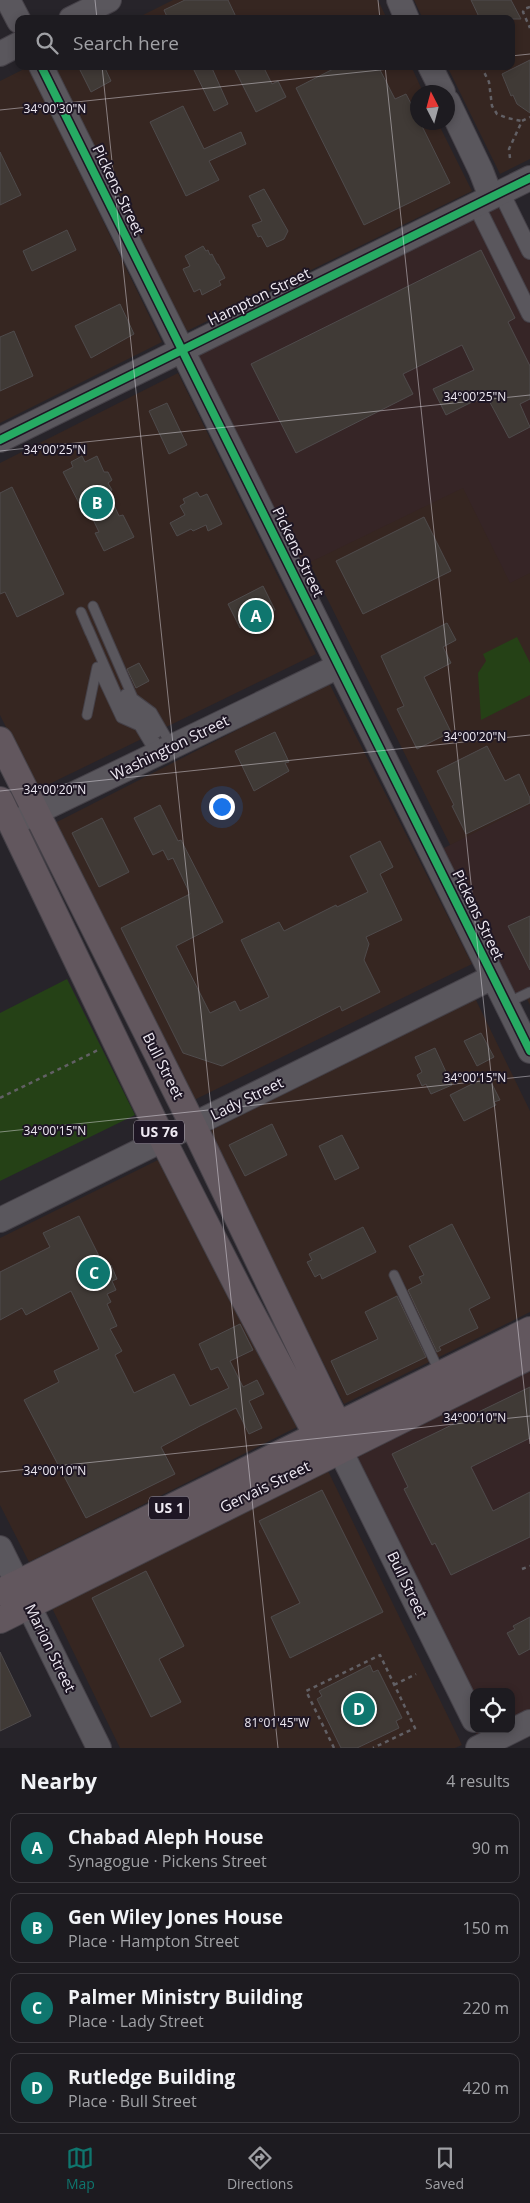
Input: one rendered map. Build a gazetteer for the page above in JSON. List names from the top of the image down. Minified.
{"streets":{"main road":["Bull Street","US 76","Gervais Street","US 1"],"street":["Pickens Street","Hampton Street","Washington Street","Lady Street","Marion Street"]},"crossings":[["Pickens Street","Hampton Street"],["Pickens Street","Washington Street"],["Pickens Street","Lady Street"],["Washington Street","Bull Street"],["Bull Street","Lady Street"],["Bull Street","Gervais Street"],["Gervais Street","Marion Street"]],"north":"top","page":{"search":"Search here","pins":["B","A","C","D"],"heading":["Nearby","4 results"],"list":[{"mark":"A","name":"Chabad Aleph House","note":"Synagogue · Pickens Street","value":"90 m"},{"mark":"B","name":"Gen Wiley Jones House","note":"Place · Hampton Street","value":"150 m"},{"mark":"C","name":"Palmer Ministry Building","note":"Place · Lady Street","value":"220 m"},{"mark":"D","name":"Rutledge Building","note":"Place · Bull Street","value":"420 m"}],"nav":["Map","Directions","Saved"]},"coordinates":["34°00'30\"N","34°00'25\"N","34°00'20\"N","34°00'15\"N","34°00'10\"N","81°01'45\"W"]}
